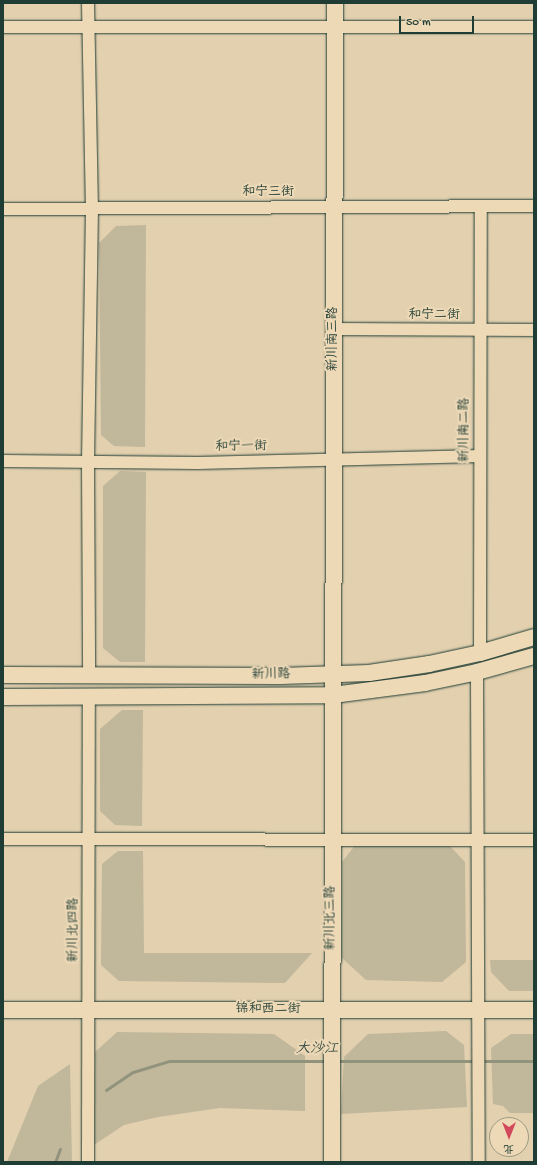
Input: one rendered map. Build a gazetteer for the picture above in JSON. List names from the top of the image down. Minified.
{"streets":{"street":["和宁三街","和宁二街","新川南三路","新川南二路","和宁一街","新川路","新川北三路","新川北四路","锦和西二街"]},"crossings":[["和宁三街","新川南三路"],["和宁三街","新川南二路"],["和宁二街","新川南三路"],["和宁二街","新川南二路"],["新川南三路","和宁一街"],["新川南三路","新川路"],["新川南三路","新川北三路"],["新川南二路","和宁一街"],["新川南二路","新川路"],["新川路","新川北三路"],["新川路","新川北四路"],["新川北三路","锦和西二街"],["新川北四路","锦和西二街"]],"water":["大沙江"],"scale_bar":"50 m","north":"bottom"}
